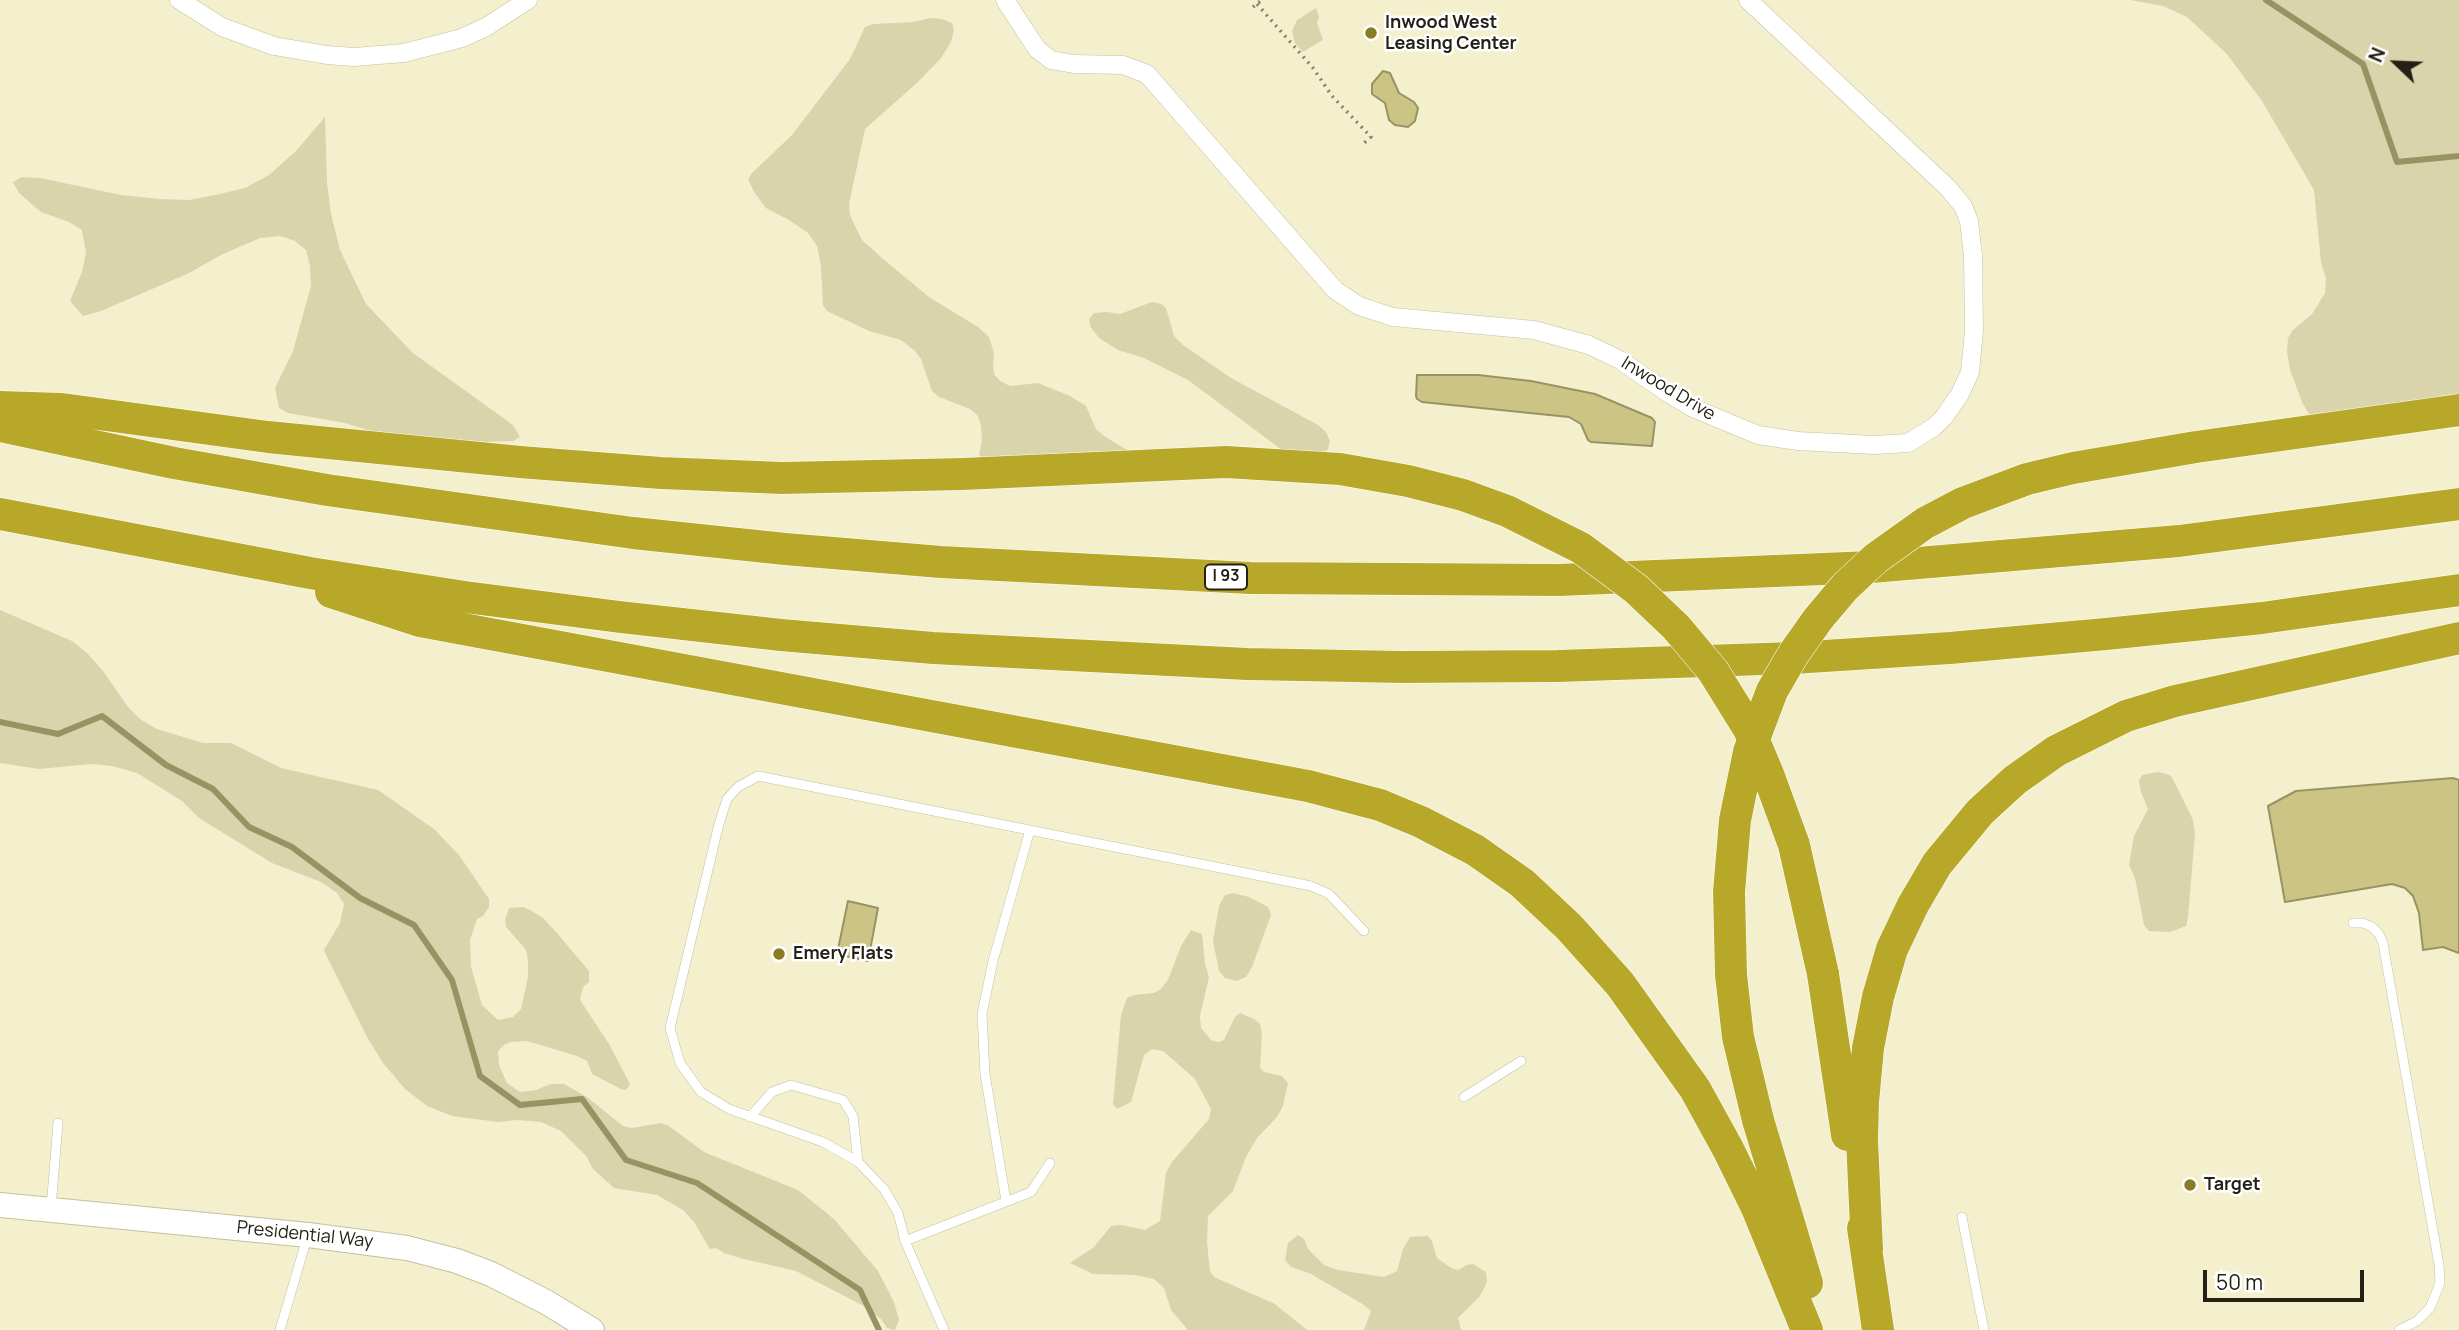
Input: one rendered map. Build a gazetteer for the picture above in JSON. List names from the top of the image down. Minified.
{"streets":{"highway":["I 93"],"street":["Inwood Drive","Presidential Way"]},"places":["Inwood West Leasing Center","Emery Flats","Target"],"scale_bar":"50 m","north":"top left"}
